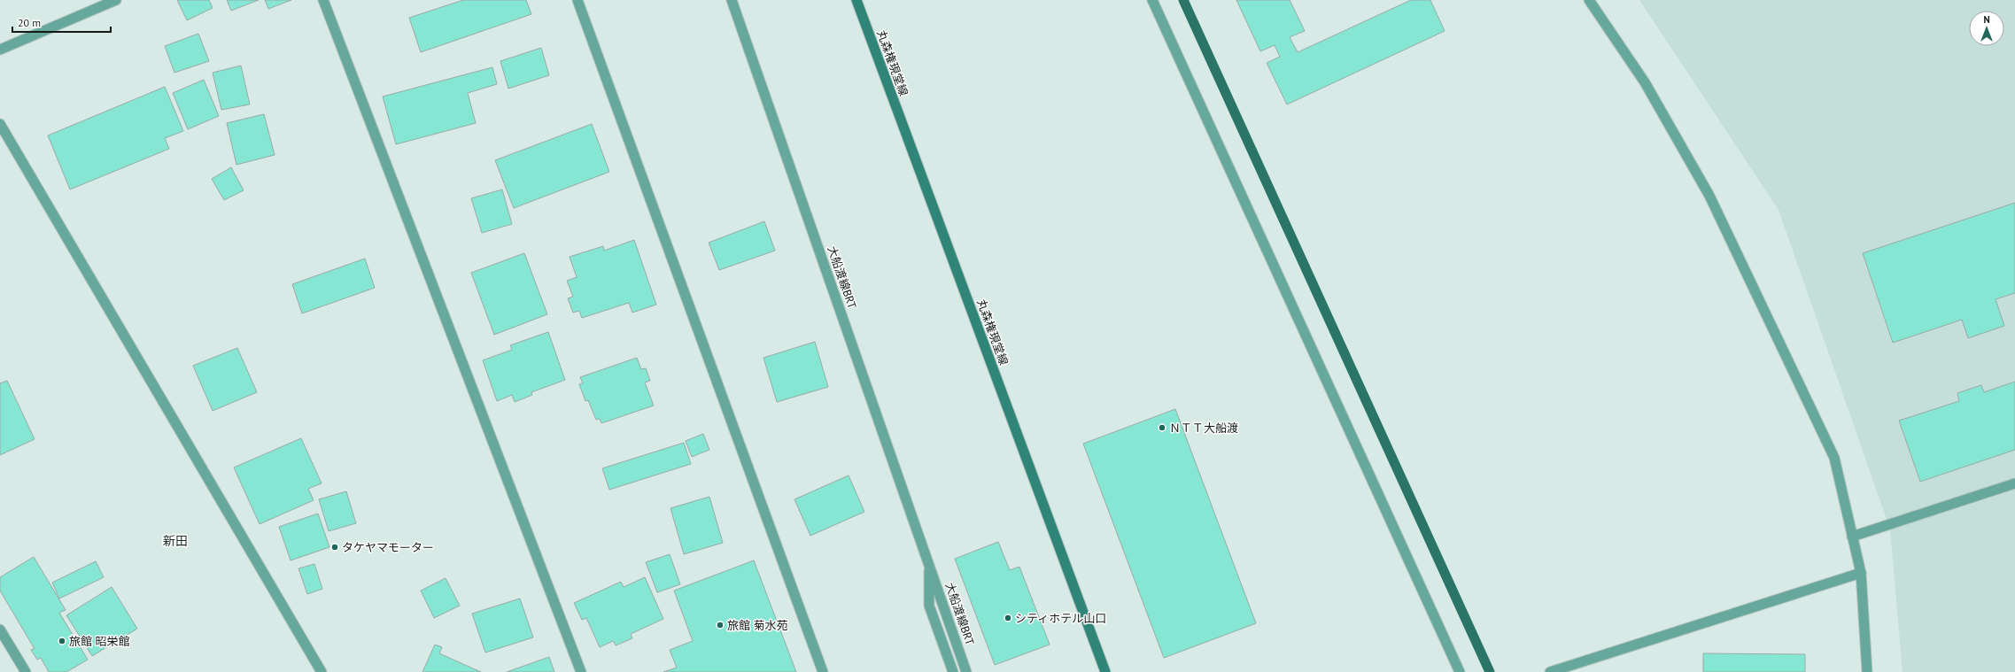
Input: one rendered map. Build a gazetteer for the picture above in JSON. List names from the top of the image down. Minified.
{"streets":{"main road":["丸森権現堂線"],"street":["大船渡線BRT"]},"districts":["新田"],"places":["ＮＴＴ大船渡","タケヤマモーター","シティホテル山口","旅館 菊水苑","旅館 昭栄館"],"scale_bar":"20 m","north":"top"}
